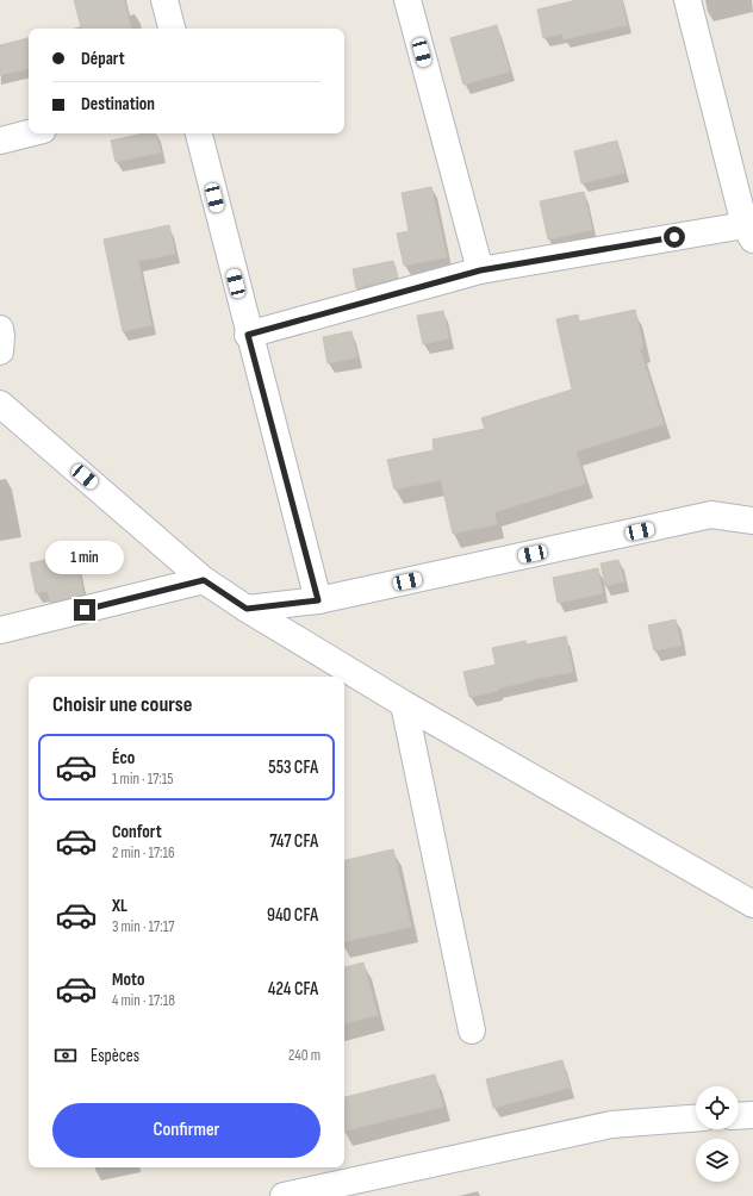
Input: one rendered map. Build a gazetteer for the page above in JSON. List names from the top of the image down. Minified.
{"page":{"banner":["Départ","Destination"],"bubble":"1 min","heading":"Choisir une course","list":[{"name":"Éco","note":"1 min · 17:15","value":"553 CFA"},{"name":"Confort","note":"2 min · 17:16","value":"747 CFA"},{"name":"XL","note":"3 min · 17:17","value":"940 CFA"},{"name":"Moto","note":"4 min · 17:18","value":"424 CFA"}],"pay":["Espèces","240 m"],"buttons":"Confirmer"}}
